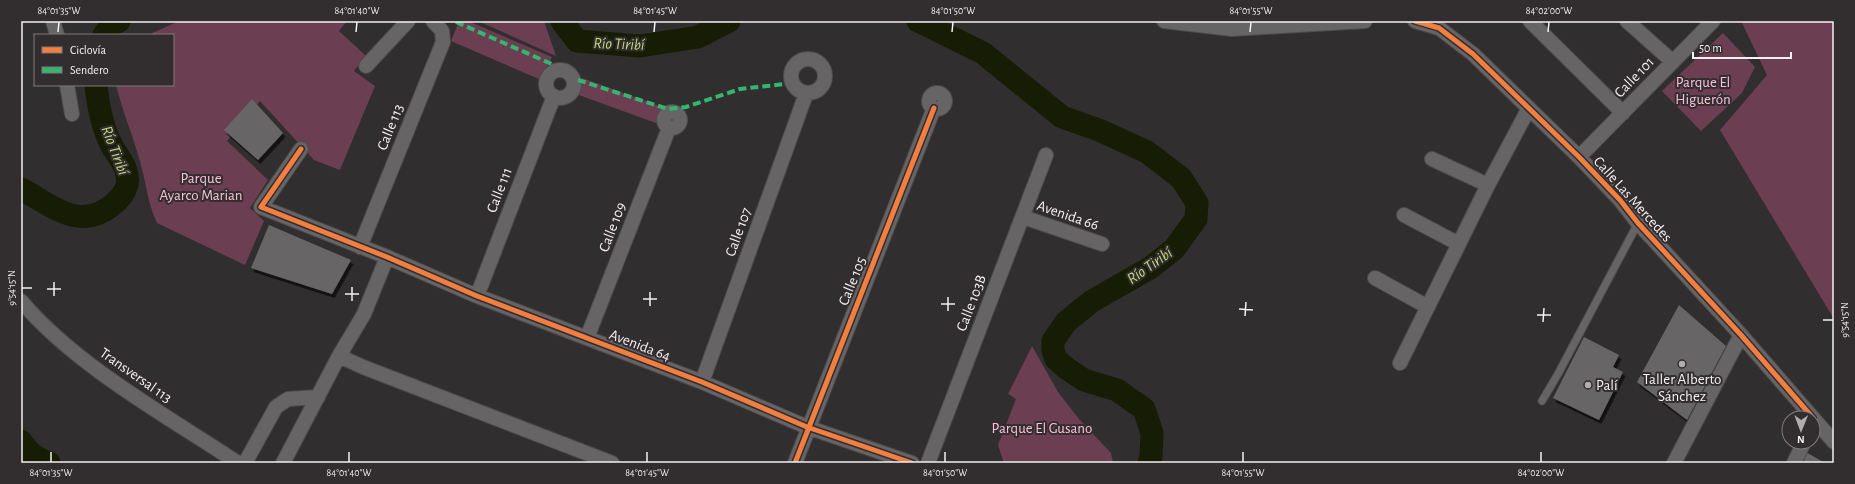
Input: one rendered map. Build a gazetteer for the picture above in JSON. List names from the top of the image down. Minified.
{"streets":{"street":["Calle 101","Calle 113","Calle 111","Calle Las Mercedes","Avenida 66","Calle 109","Calle 107","Calle 105","Calle 103B","Avenida 64","Transversal 113"]},"crossings":[["Calle 101","Calle Las Mercedes"],["Calle 113","Avenida 64"],["Calle 111","Avenida 64"],["Avenida 66","Calle 103B"],["Calle 109","Avenida 64"],["Calle 107","Avenida 64"],["Calle 105","Avenida 64"]],"water":["Río Tiribí"],"parks":["Parque El Higuerón","Parque Ayarco Marian","Parque El Gusano"],"places":["Taller Alberto Sánchez","Palí"],"legend":["Ciclovía","Sendero"],"scale_bar":"50 m","north":"bottom","coordinates":["84°01'35\"W","84°01'40\"W","84°01'45\"W","84°01'50\"W","84°01'55\"W","84°02'00\"W","9°54'15\"N"]}
